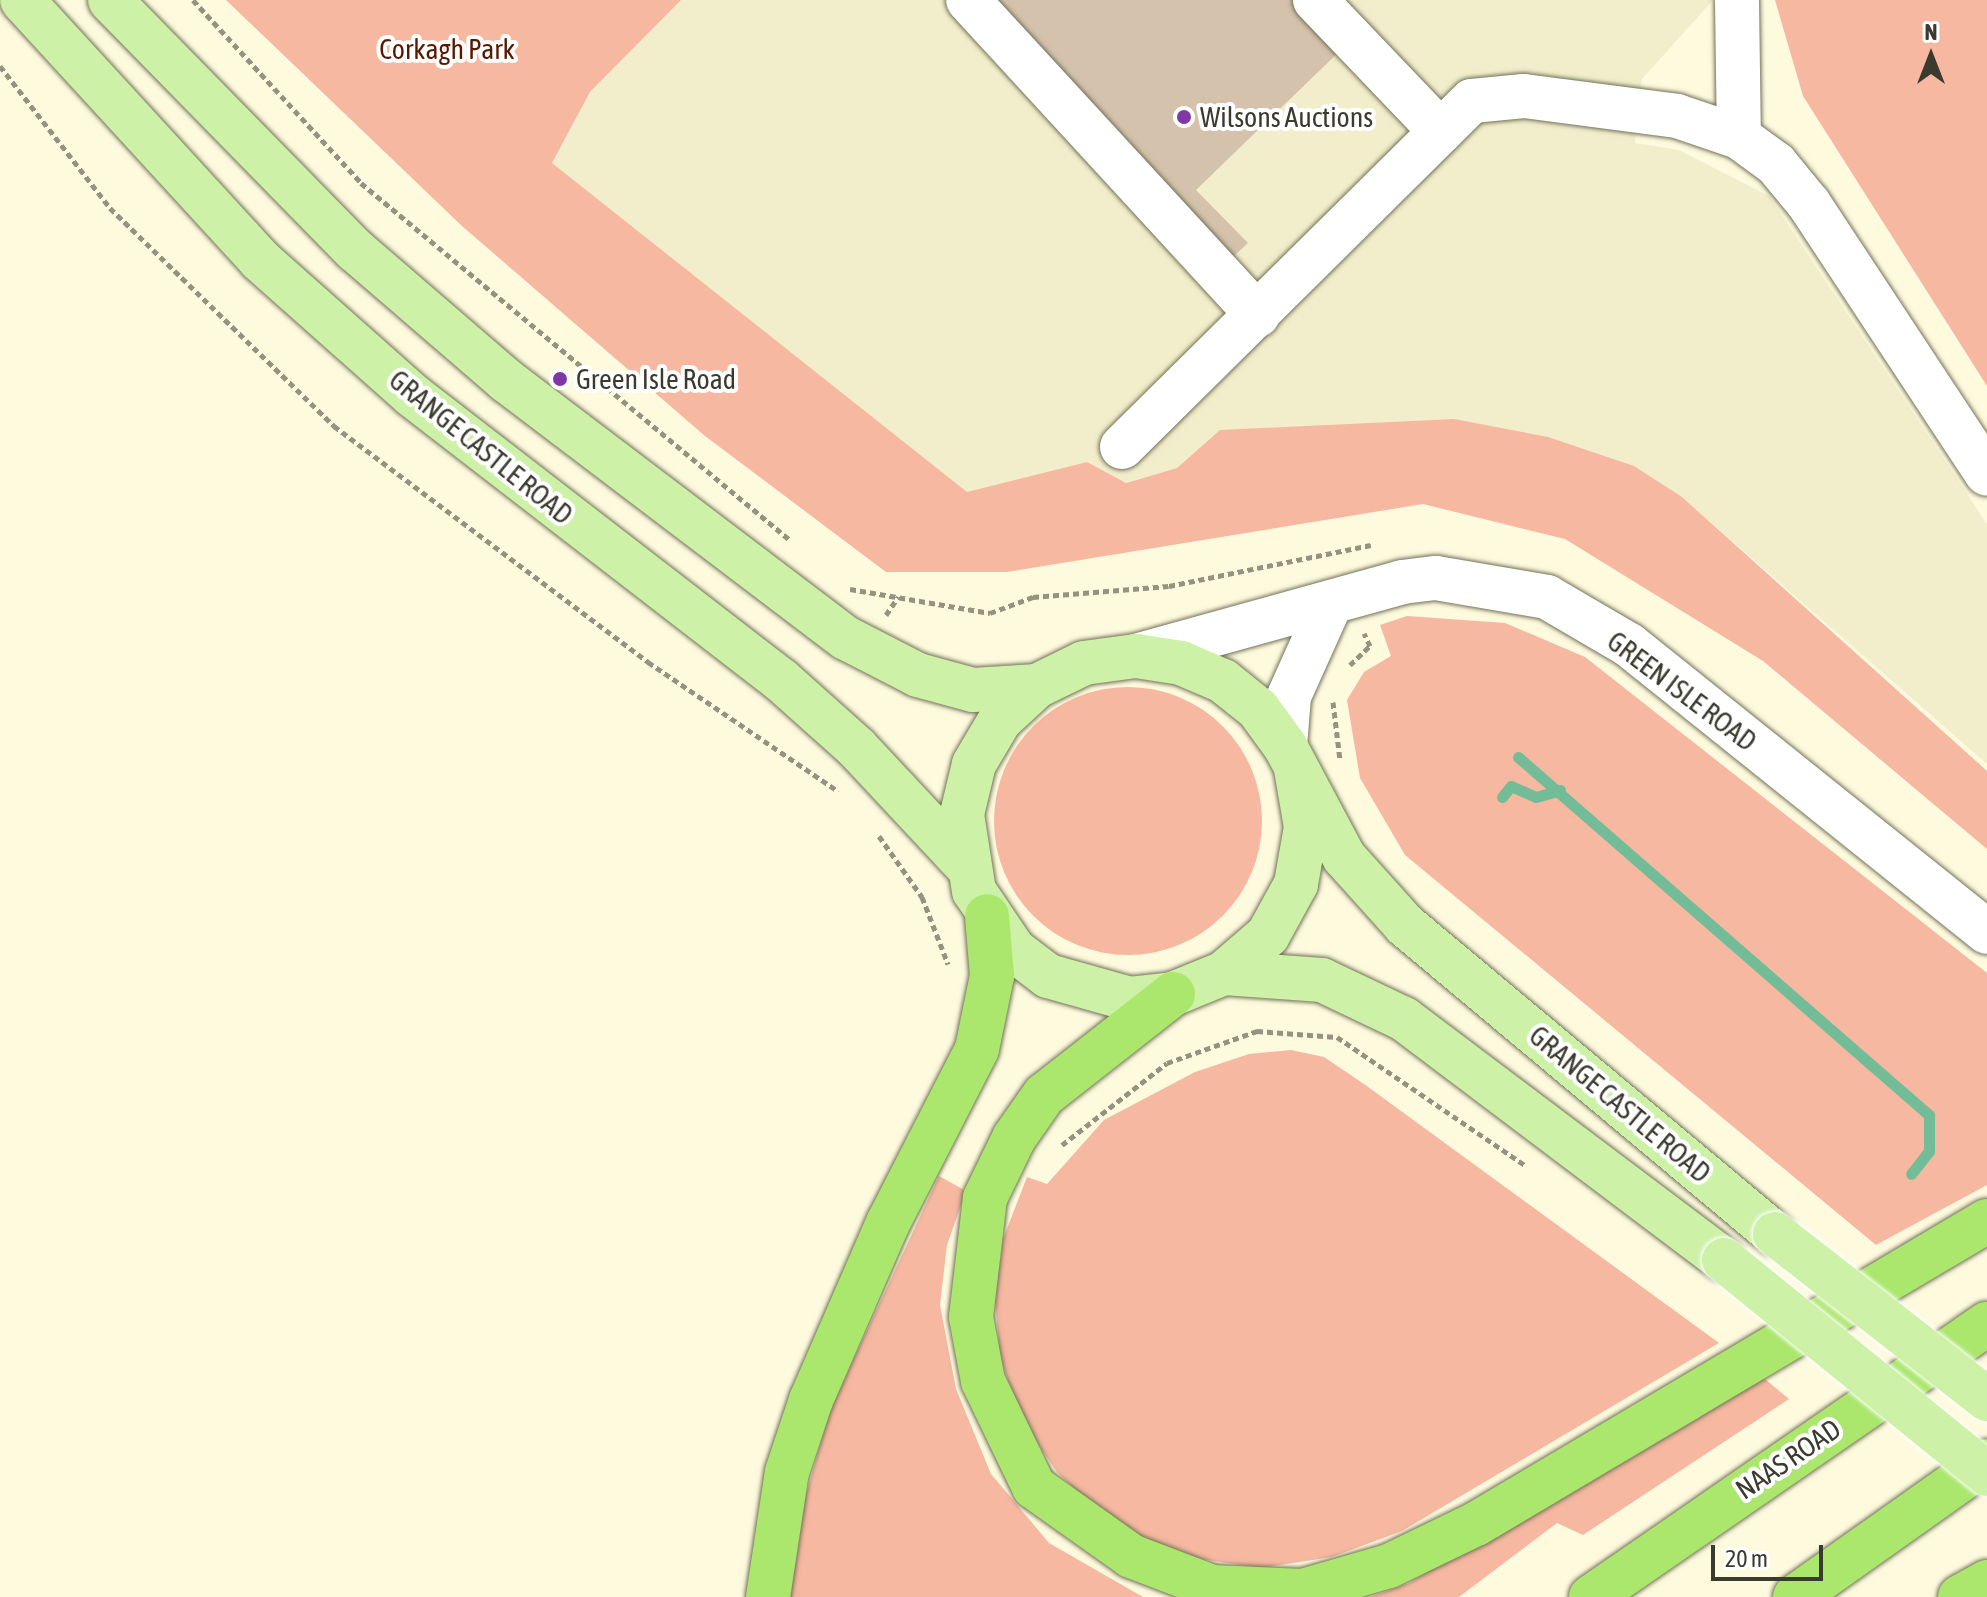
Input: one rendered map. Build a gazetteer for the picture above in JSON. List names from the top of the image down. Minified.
{"streets":{"highway":["NAAS ROAD"],"main road":["GRANGE CASTLE ROAD"],"street":["GREEN ISLE ROAD"]},"crossings":[["GRANGE CASTLE ROAD","GREEN ISLE ROAD"]],"parks":["Corkagh Park"],"places":["Wilsons Auctions","Green Isle Road"],"scale_bar":"20 m","north":"top"}
